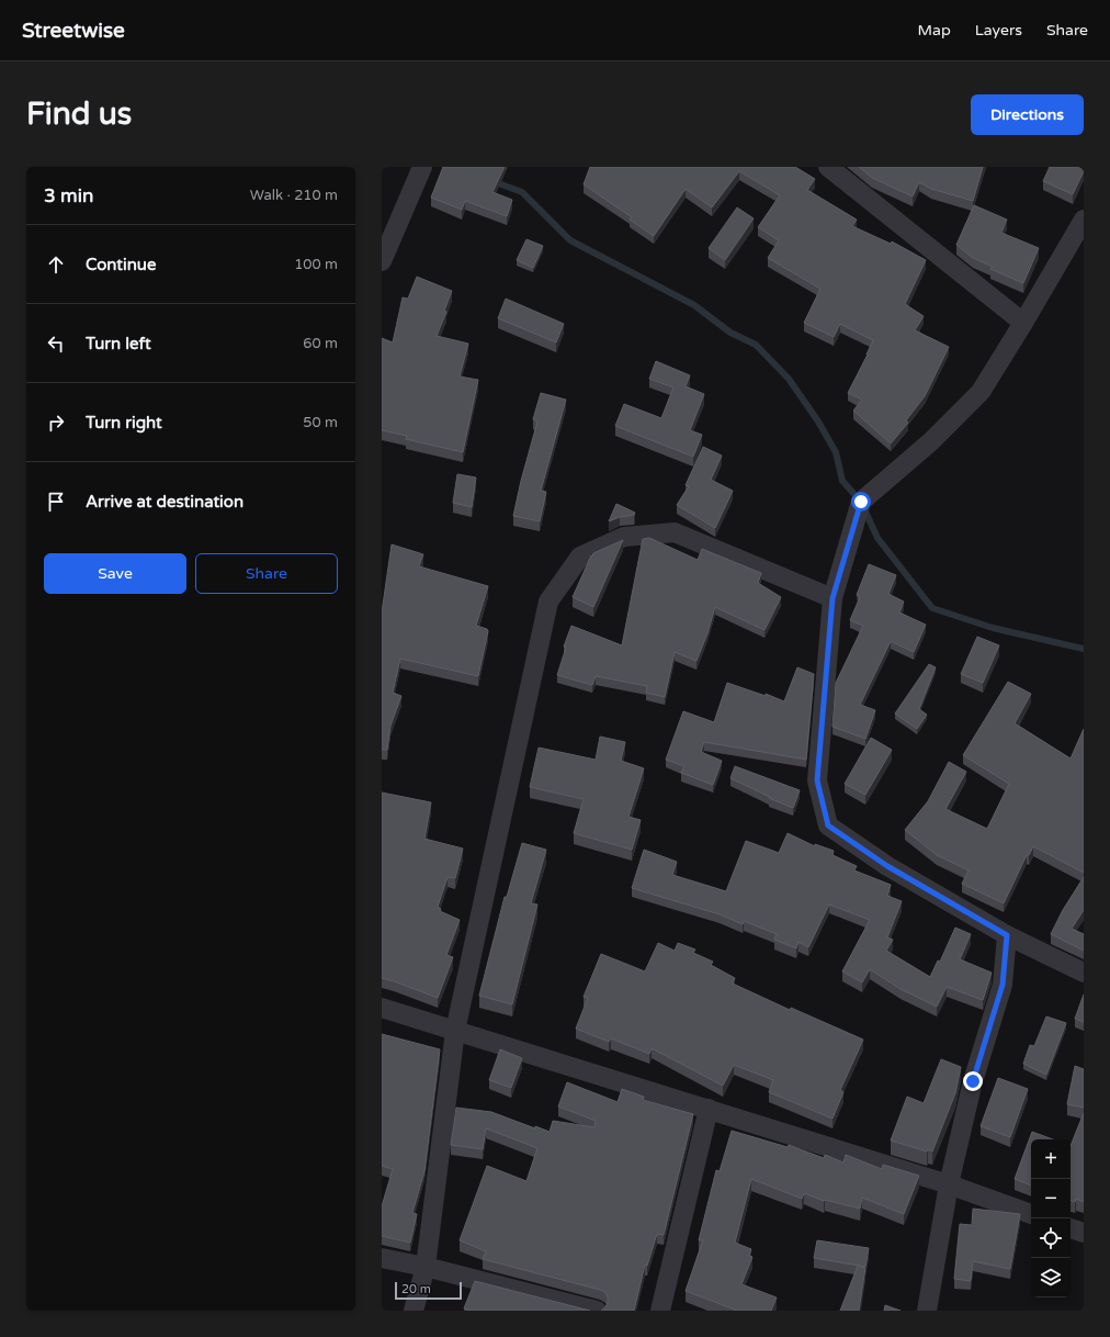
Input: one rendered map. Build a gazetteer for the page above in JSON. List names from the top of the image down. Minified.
{"scale_bar":"20 m","page":{"header":"Streetwise","nav":["Map","Layers","Share"],"buttons":["Directions",["Save","Share"]],"title":"Find us","heading":["3 min","Walk · 210 m"],"list":[["Continue","100 m"],["Turn left","60 m"],["Turn right","50 m"],"Arrive at destination"],"map_buttons":["+","−"],"scale":"20 m"}}
